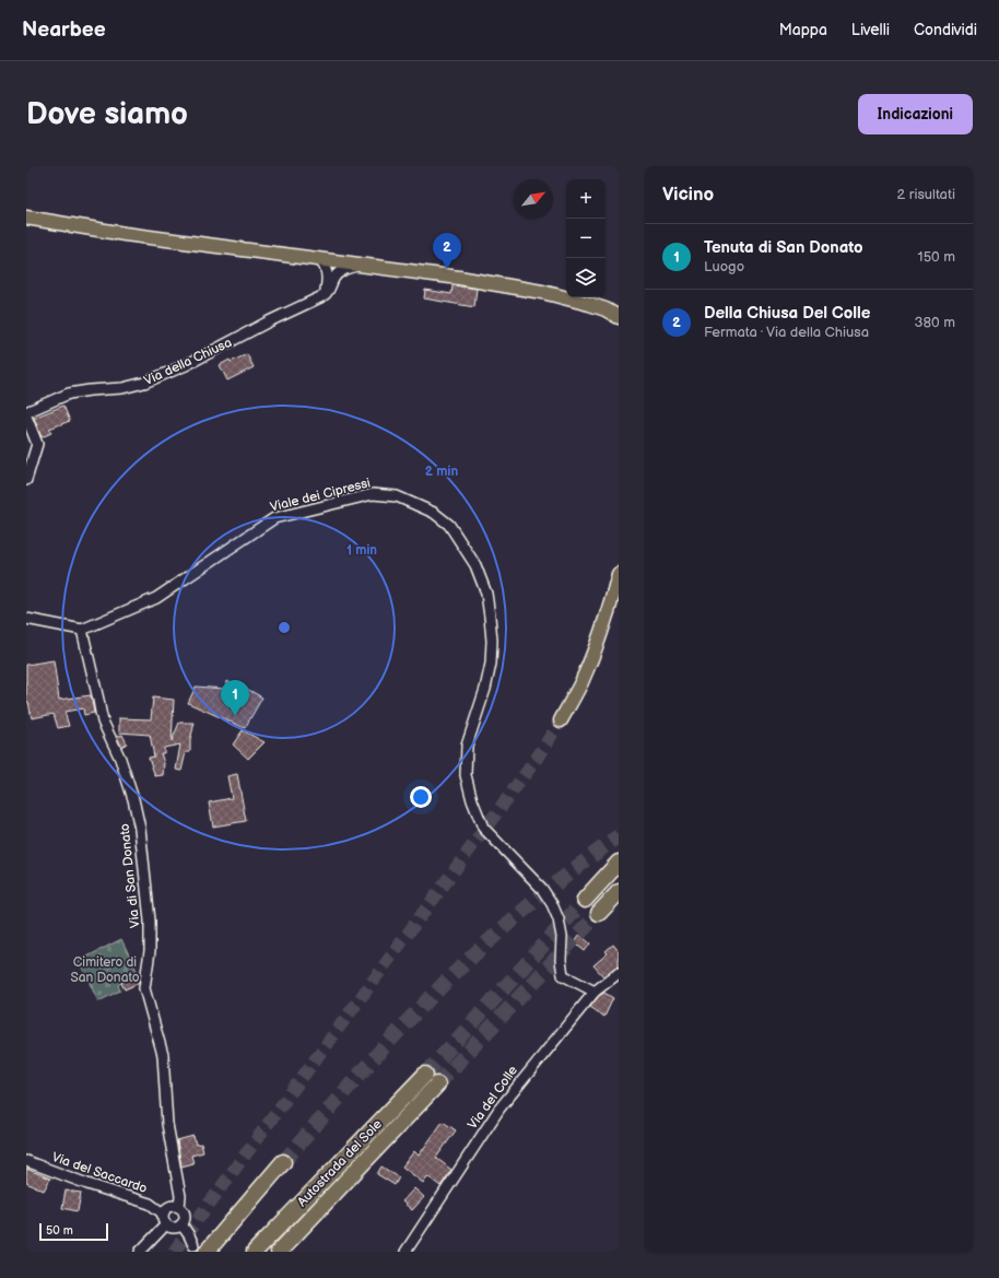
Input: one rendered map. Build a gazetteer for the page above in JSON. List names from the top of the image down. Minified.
{"streets":{"highway":["Autostrada del Sole"],"main road":["Via della Chiusa"],"street":["Viale dei Cipressi","Via di San Donato","Via del Colle","Via del Saccardo"]},"crossings":[["Viale dei Cipressi","Via di San Donato"],["Viale dei Cipressi","Via del Colle"],["Via di San Donato","Via del Saccardo"]],"parks":["Cimitero di San Donato"],"scale_bar":"50 m","north":"top right","page":{"header":"Nearbee","nav":["Mappa","Livelli","Condividi"],"buttons":"Indicazioni","title":"Dove siamo","heading":["Vicino","2 risultati"],"map_buttons":["+","−"],"list":[{"mark":"1","name":"Tenuta di San Donato","note":"Luogo","value":"150 m"},{"mark":"2","name":"Della Chiusa Del Colle","note":"Fermata · Via della Chiusa","value":"380 m"}],"pins":["2","1"],"scale":"50 m"},"rings":["2 min","1 min"]}
